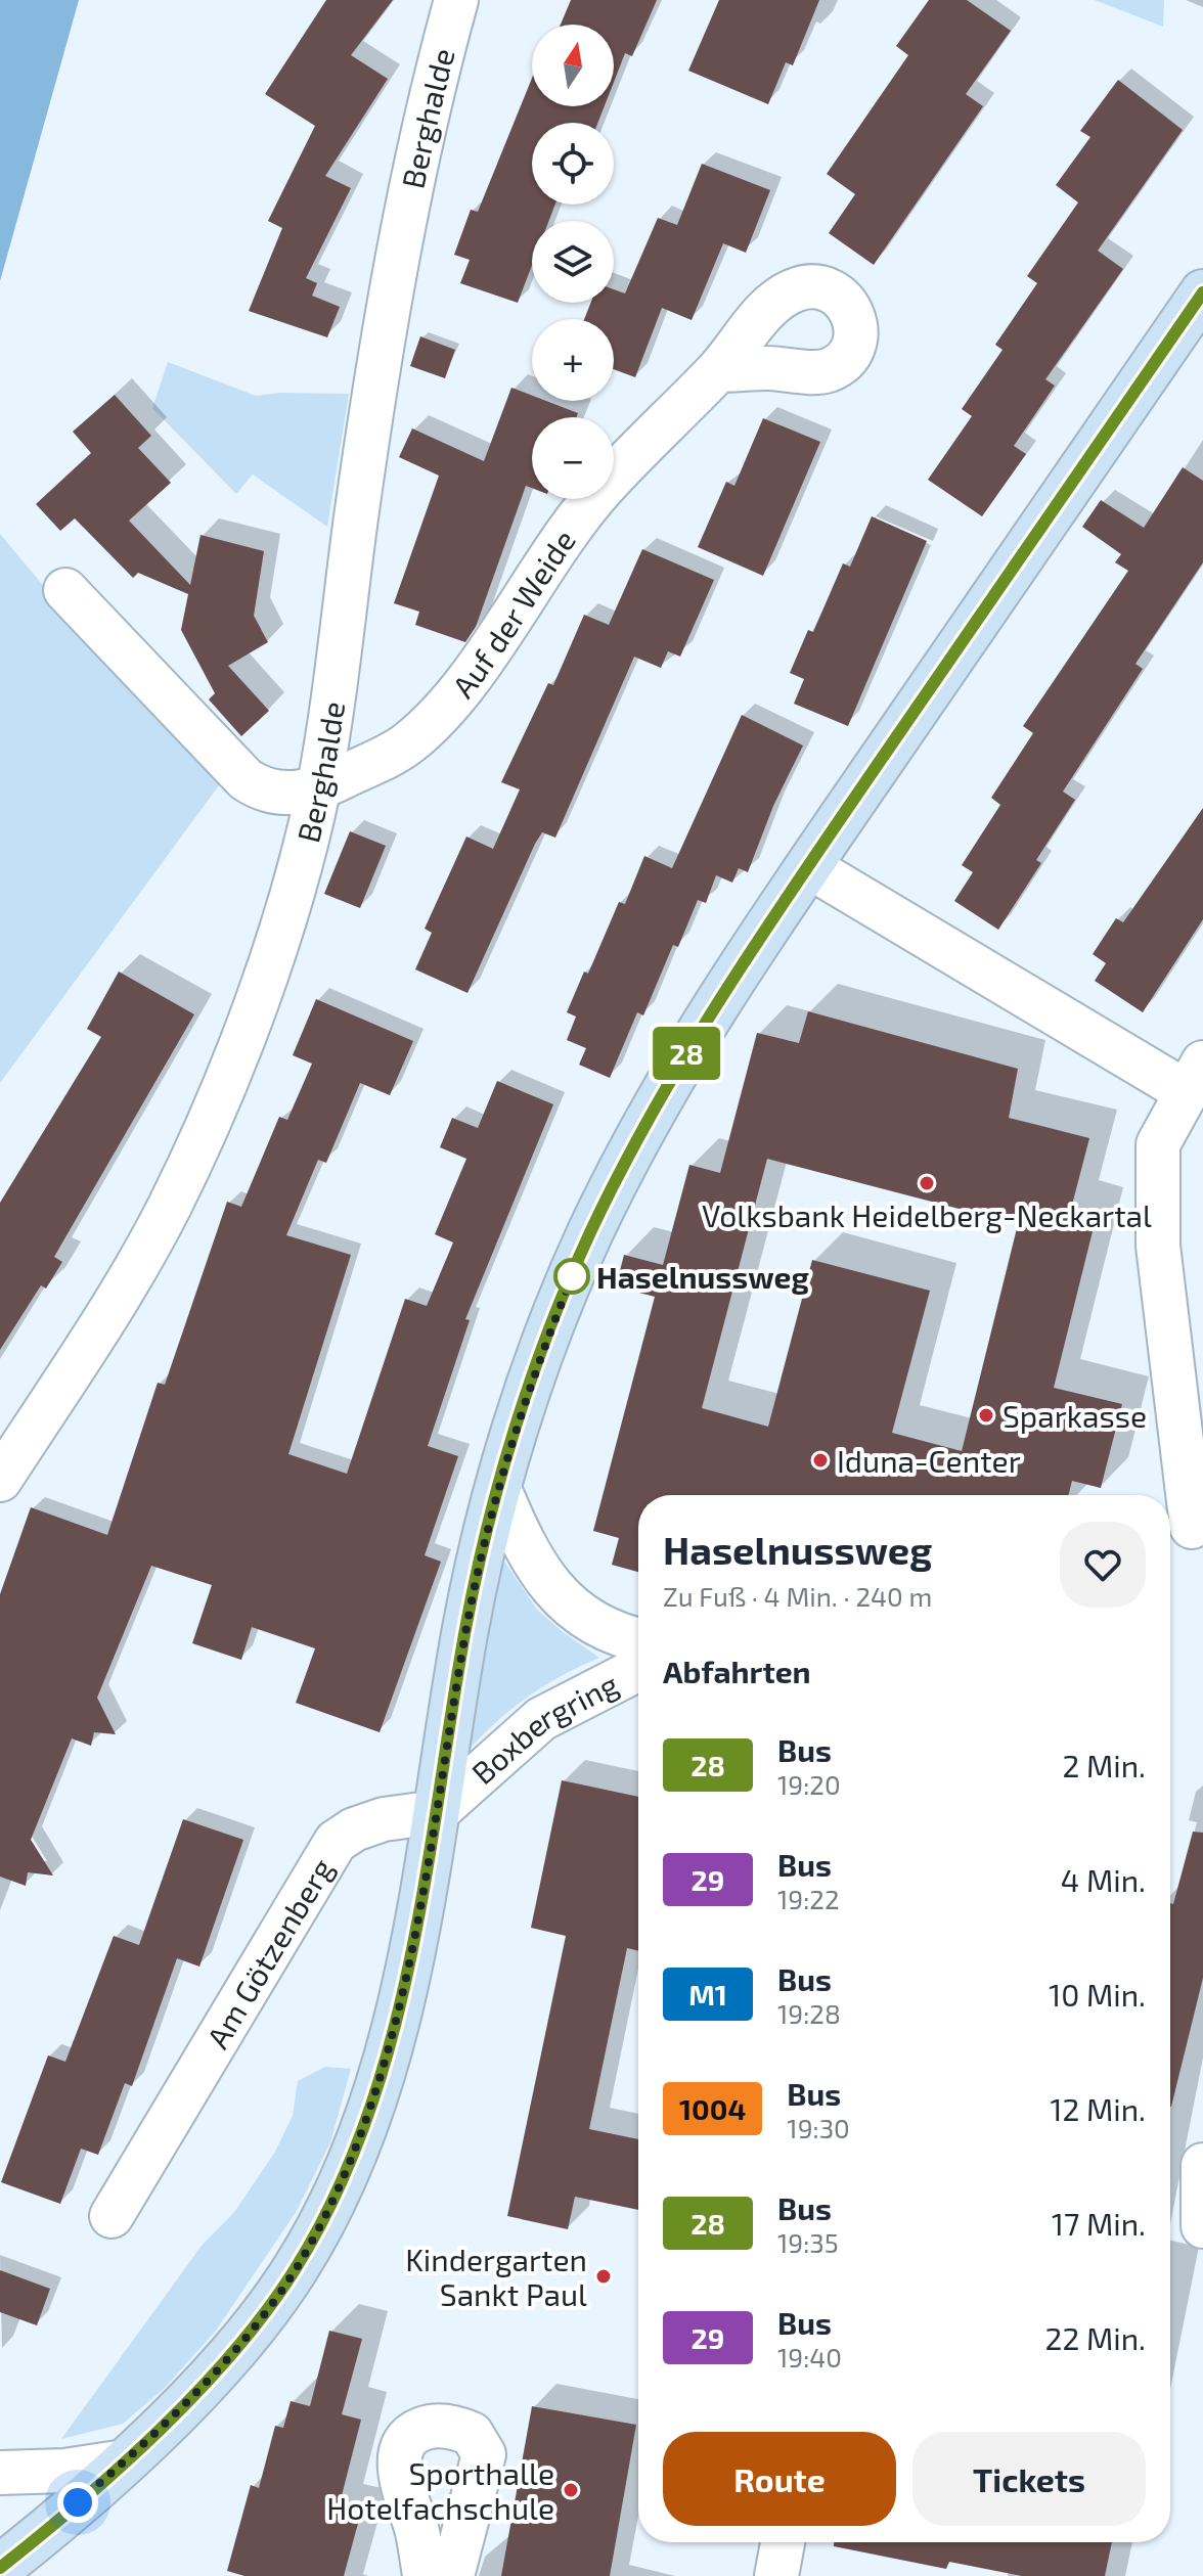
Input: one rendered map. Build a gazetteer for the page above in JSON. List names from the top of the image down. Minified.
{"streets":{"street":["Berghalde","Auf der Weide","Boxbergring","Am Götzenberg"]},"crossings":[["Berghalde","Auf der Weide"],["Boxbergring","Am Götzenberg"]],"places":["Volksbank Heidelberg-Neckartal","Haselnussweg","Sparkasse","Iduna-Center","Kindergarten Sankt Paul","Sporthalle Hotelfachschule"],"lines":["bus line 28"],"north":"top","page":{"on_map":"28","map_buttons":["+","−"],"heading":[["Haselnussweg","Zu Fuß · 4 Min. · 240 m"],"Abfahrten"],"list":[{"mark":"28","name":"Bus","note":"19:20","value":"2 Min."},{"mark":"29","name":"Bus","note":"19:22","value":"4 Min."},{"mark":"M1","name":"Bus","note":"19:28","value":"10 Min."},{"mark":"1004","name":"Bus","note":"19:30","value":"12 Min."},{"mark":"28","name":"Bus","note":"19:35","value":"17 Min."},{"mark":"29","name":"Bus","note":"19:40","value":"22 Min."}],"buttons":["Route","Tickets"]}}
